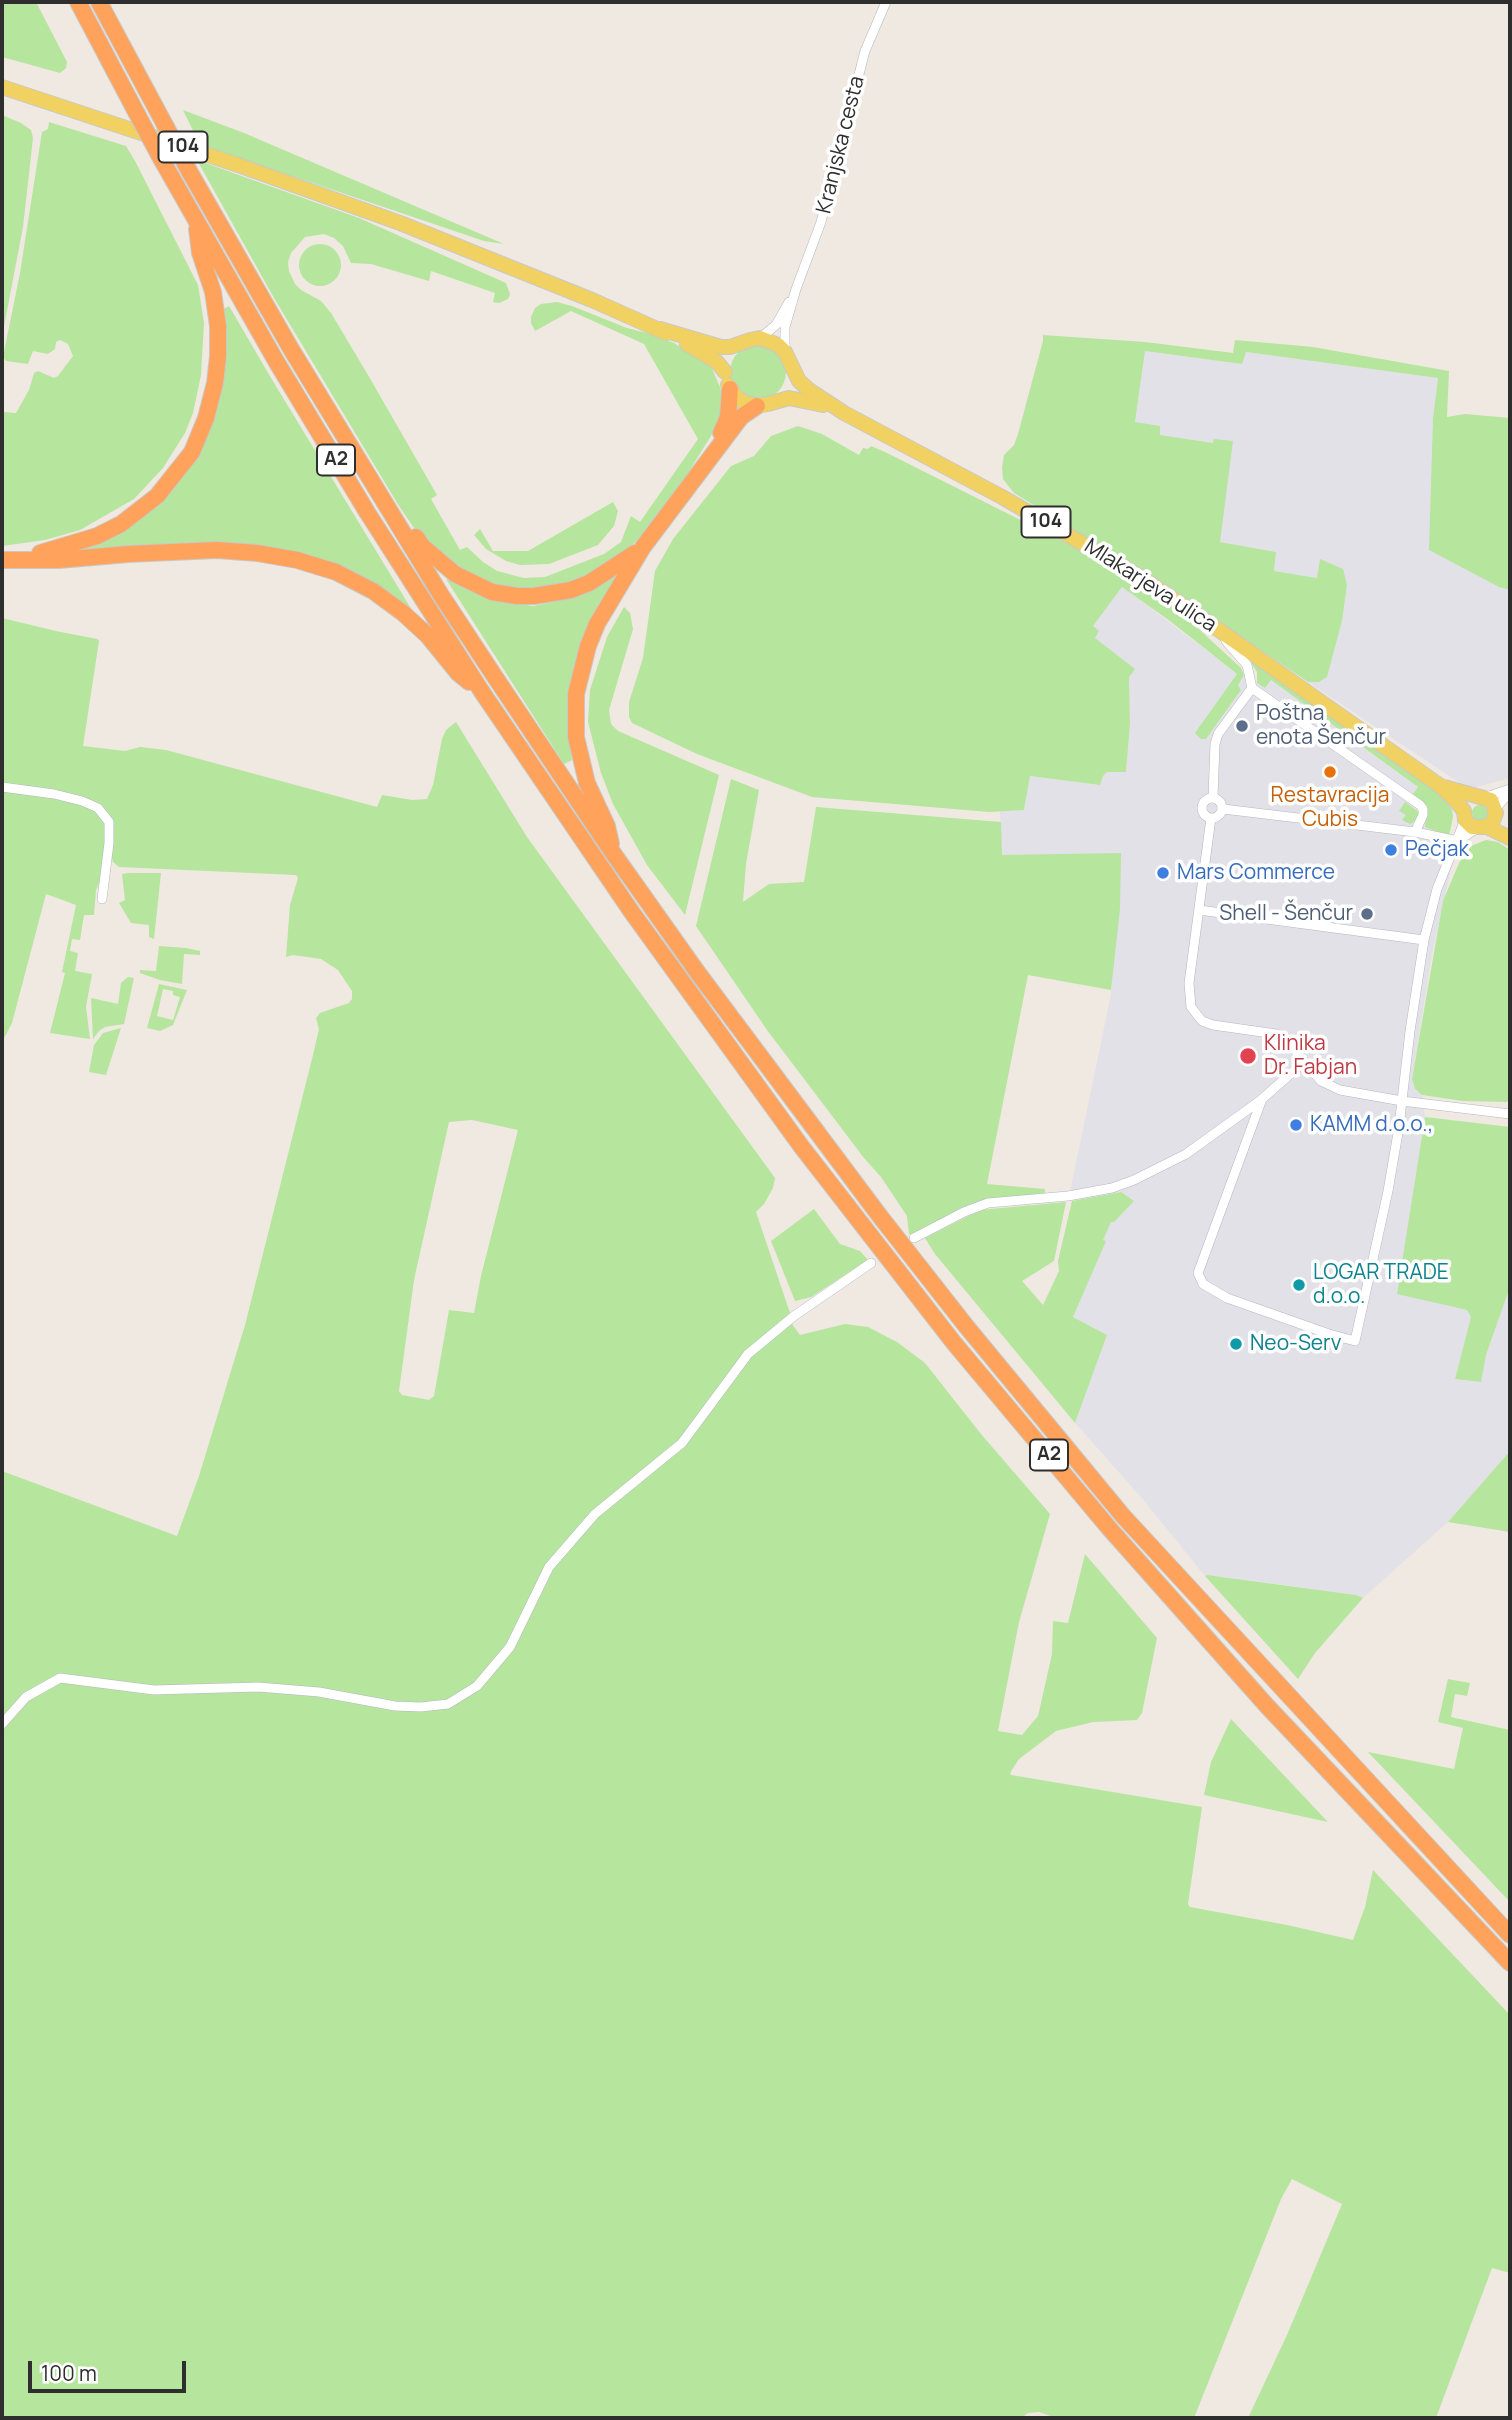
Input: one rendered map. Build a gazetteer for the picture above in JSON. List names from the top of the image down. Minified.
{"streets":{"highway":["A2"],"main road":["104","Mlakarjeva ulica"],"street":["Kranjska cesta"]},"crossings":[["104","Mlakarjeva ulica"]],"places":["Poštna enota Šenčur","Restavracija Cubis","Pečjak","Mars Commerce","Shell - Šenčur","Klinika Dr. Fabjan","KAMM d.o.o.,","LOGAR TRADE d.o.o.","Neo-Serv"],"scale_bar":"100 m"}
